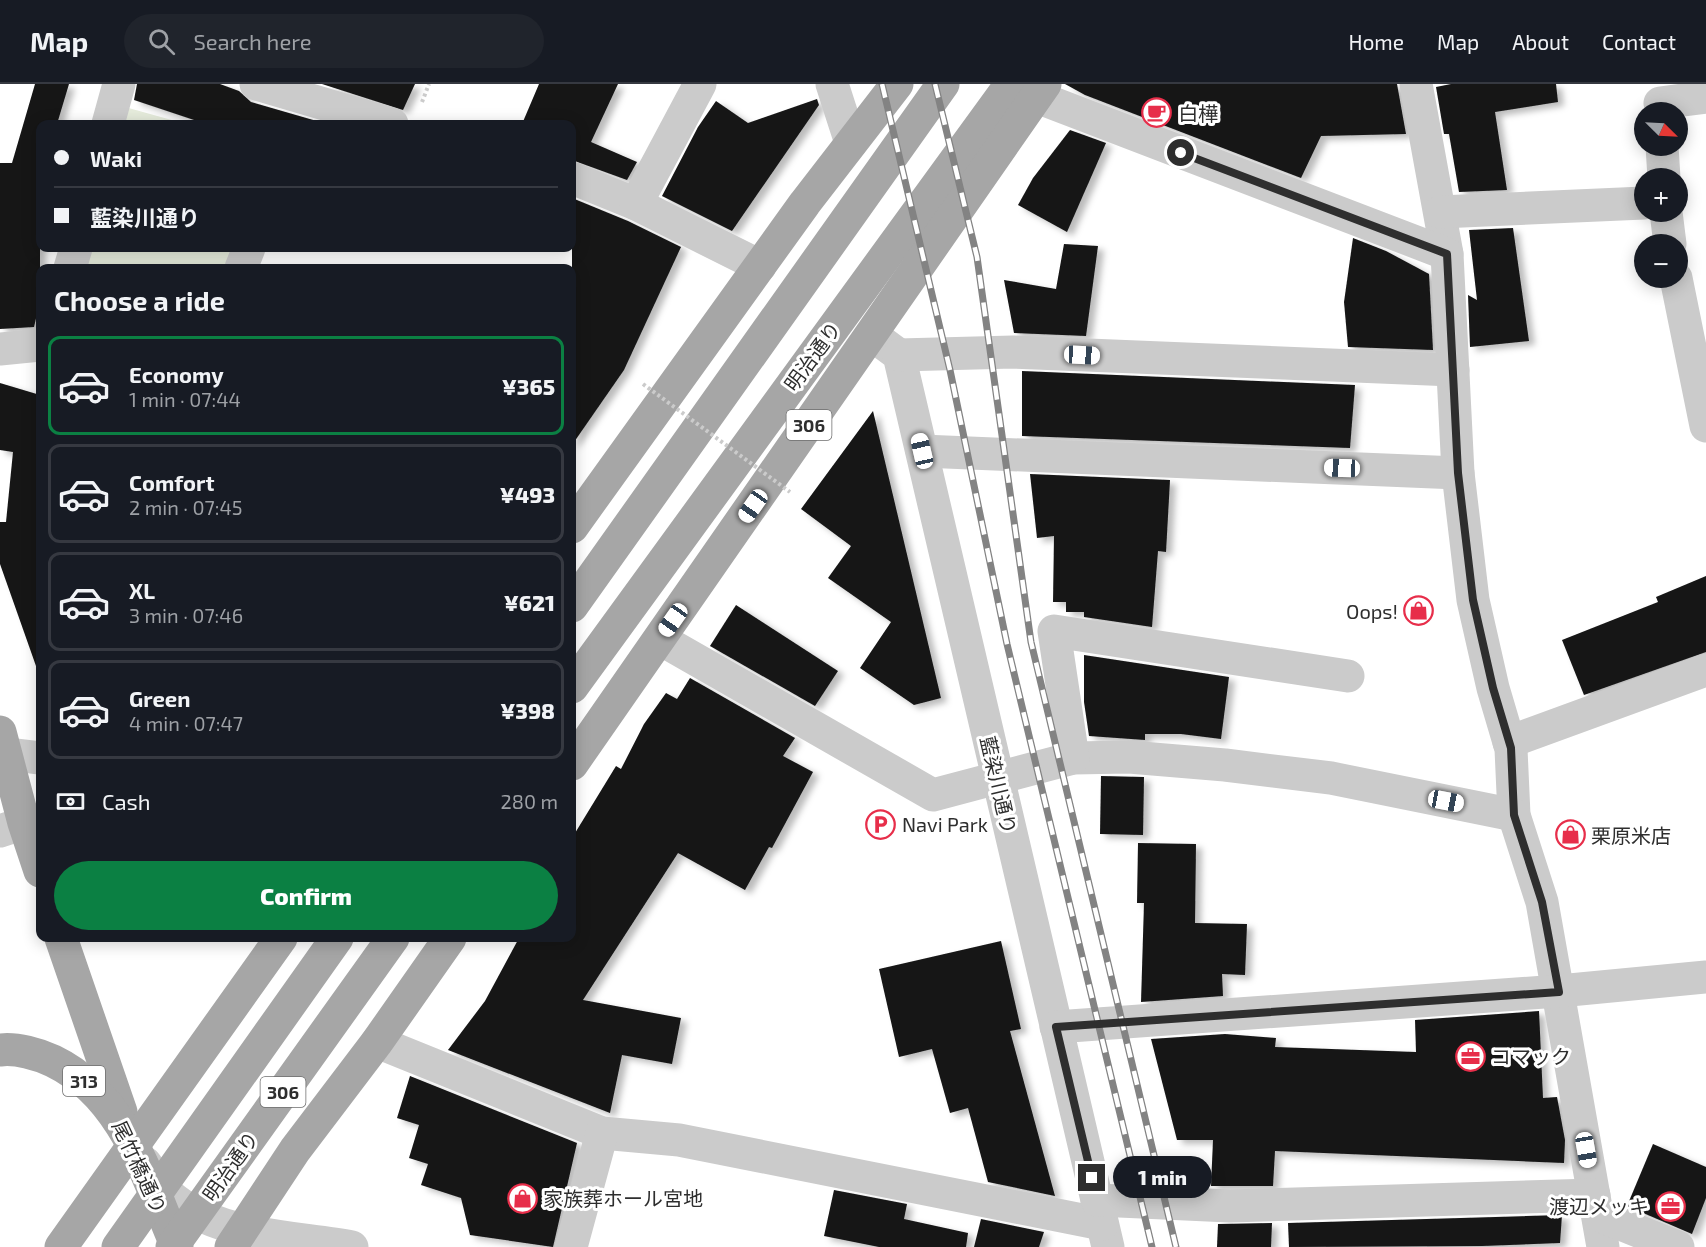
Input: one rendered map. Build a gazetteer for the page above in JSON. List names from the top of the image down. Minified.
{"streets":{"main road":["明治通り","306","313","尾竹橋通り"],"street":["藍染川通り"]},"crossings":[["明治通り","306"],["明治通り","尾竹橋通り"]],"places":{"cafe":["白樺"],"shop":["Oops!","栗原米店","家族葬ホール宮地"],"parking":["Navi Park"],"office":["コマック","渡辺メッキ"]},"north":"bottom right","page":{"header":"Map","search":"Search here","nav":["Home","Map","About","Contact"],"map_buttons":["+","−"],"banner":["Waki","藍染川通り"],"heading":"Choose a ride","list":[{"name":"Economy","note":"1 min · 07:44","value":"¥365"},{"name":"Comfort","note":"2 min · 07:45","value":"¥493"},{"name":"XL","note":"3 min · 07:46","value":"¥621"},{"name":"Green","note":"4 min · 07:47","value":"¥398"}],"pay":["Cash","280 m"],"buttons":"Confirm","bubble":"1 min"}}
